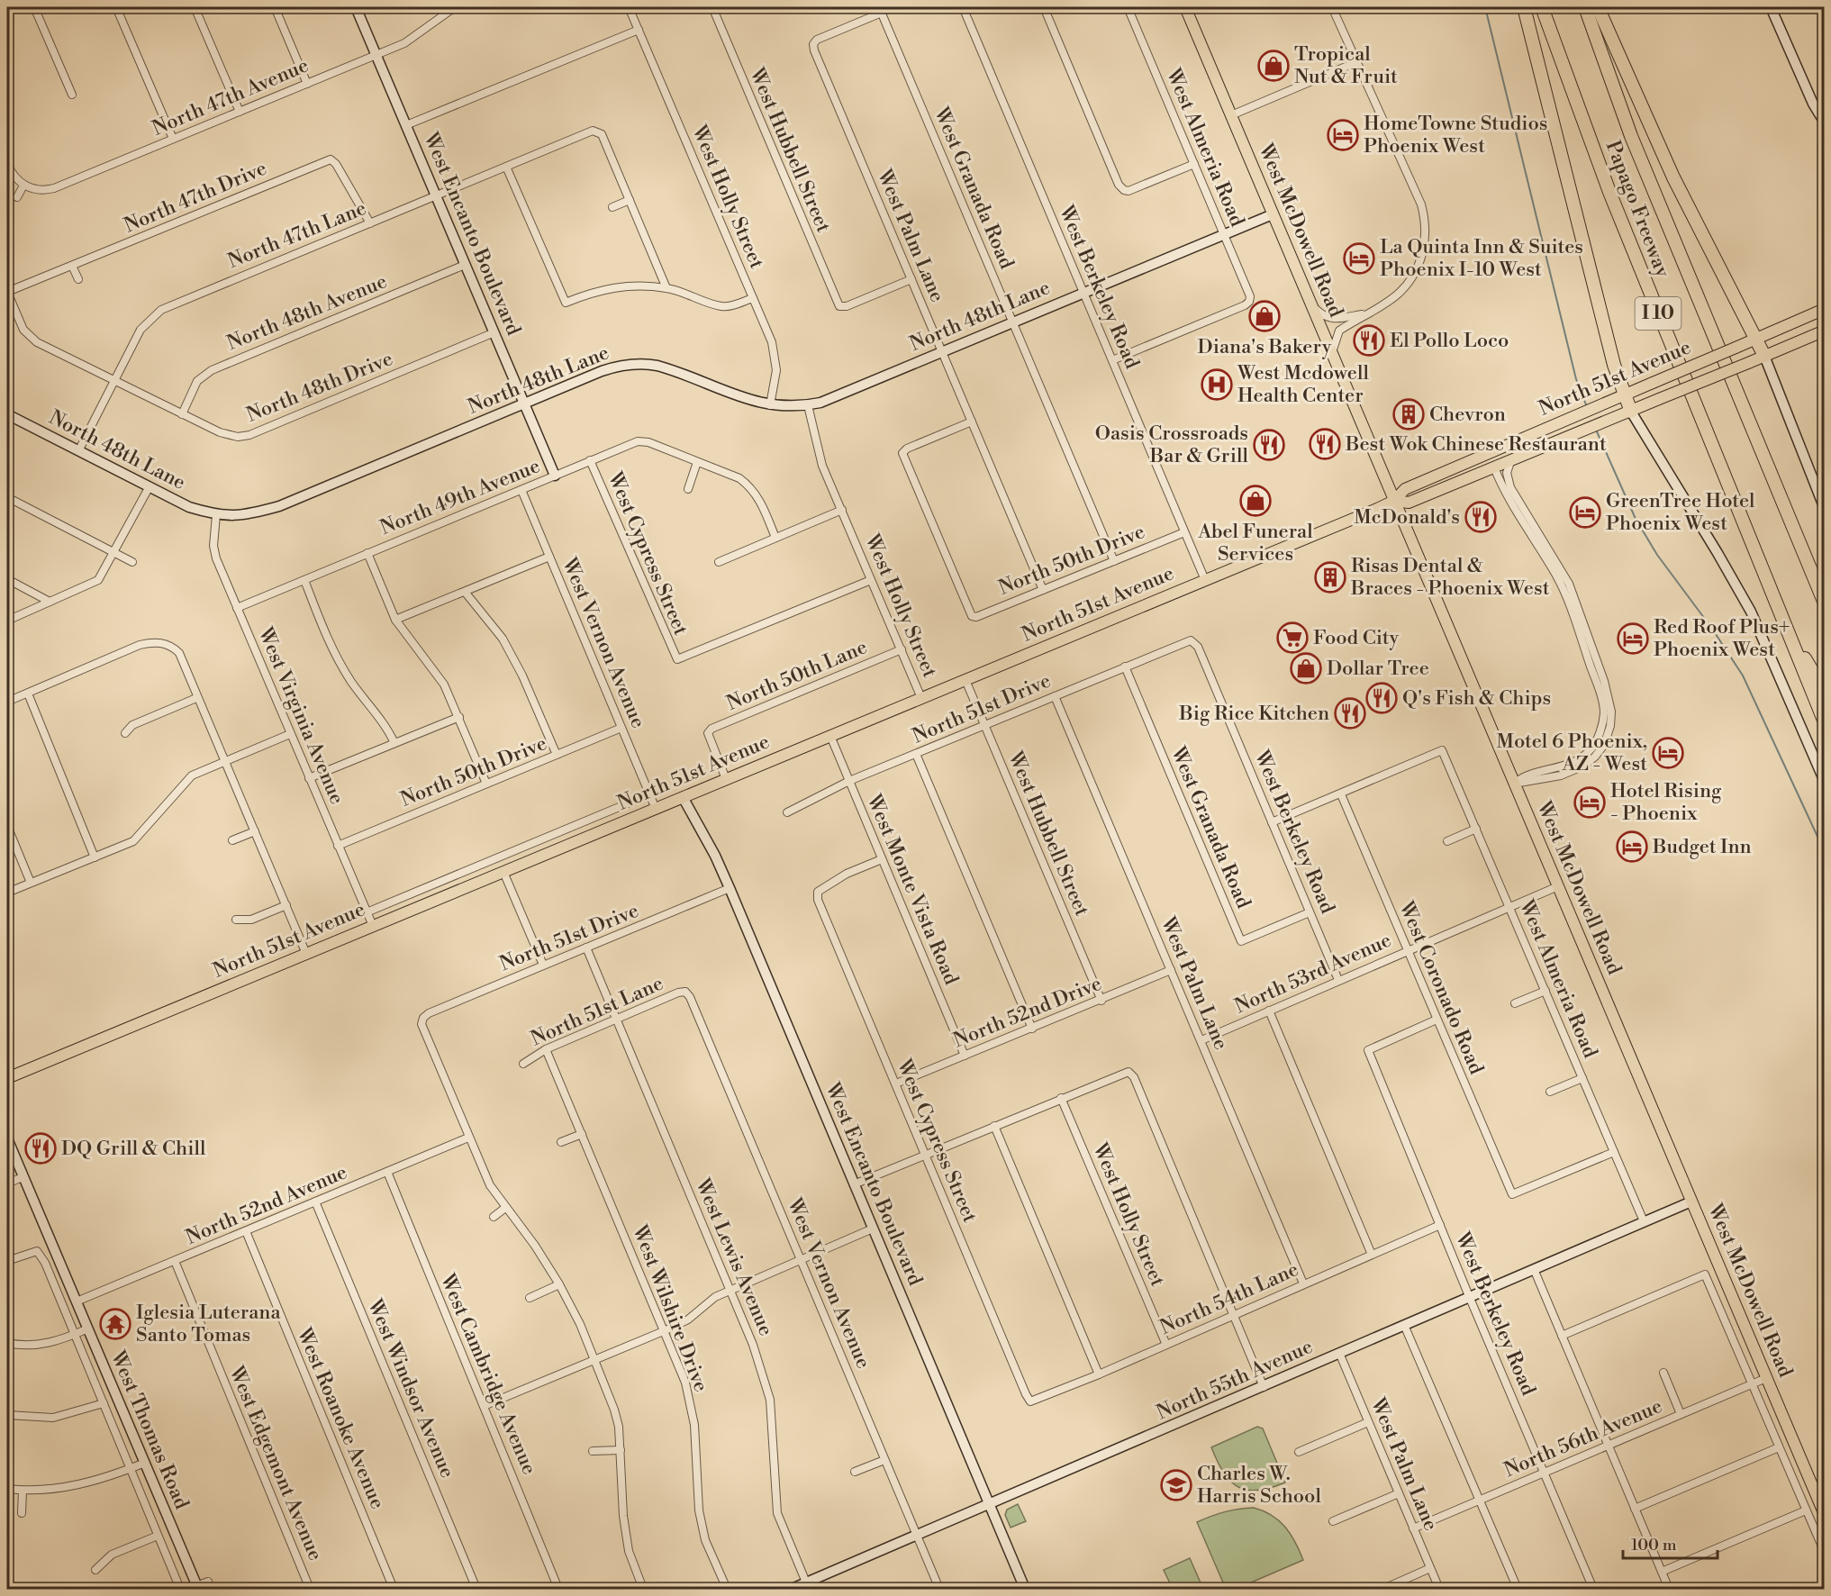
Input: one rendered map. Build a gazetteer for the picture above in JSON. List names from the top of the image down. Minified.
{"streets":{"highway":["Papago Freeway","I 10"],"main road":["West McDowell Road","North 51st Avenue"],"street":["North 47th Avenue","West Almeria Road","West Hubbell Street","West Granada Road","North 47th Drive","West Holly Street","West Encanto Boulevard","North 47th Lane","West Palm Lane","West Berkeley Road","North 48th Avenue","North 48th Lane","North 48th Drive","North 49th Avenue","West Cypress Street","North 50th Drive","West Vernon Avenue","North 50th Lane","North 51st Drive","West Virginia Avenue","West Monte Vista Road","North 53rd Avenue","West Coronado Road","North 51st Lane","North 52nd Drive","North 52nd Avenue","West Lewis Avenue","North 54th Lane","West Wilshire Drive","West Cambridge Avenue","North 55th Avenue","West Windsor Avenue","West Roanoke Avenue","West Thomas Road","North 56th Avenue","West Edgemont Avenue"]},"crossings":[["North 47th Avenue","West Encanto Boulevard"],["West Almeria Road","West Berkeley Road"],["West Almeria Road","North 48th Lane"],["West Almeria Road","North 53rd Avenue"],["West Almeria Road","West Coronado Road"],["West Almeria Road","North 55th Avenue"],["West Hubbell Street","West Palm Lane"],["West Hubbell Street","North 51st Avenue"],["West Hubbell Street","North 51st Drive"],["West Hubbell Street","North 52nd Drive"],["West Granada Road","West Palm Lane"],["West Granada Road","West Berkeley Road"],["West Granada Road","North 48th Lane"],["West Granada Road","North 50th Drive"],["West Granada Road","North 51st Drive"],["North 47th Drive","North 47th Lane"],["North 47th Drive","North 48th Drive"],["West Holly Street","North 48th Lane"],["West Holly Street","North 51st Avenue"],["West Holly Street","West Cypress Street"],["West Holly Street","North 50th Lane"],["West Holly Street","North 54th Lane"],["West McDowell Road","North 48th Lane"],["West McDowell Road","North 51st Avenue"],["West McDowell Road","North 53rd Avenue"],["West McDowell Road","North 55th Avenue"],["West McDowell Road","North 56th Avenue"],["West Encanto Boulevard","North 47th Lane"],["West Encanto Boulevard","North 48th Avenue"],["West Encanto Boulevard","North 48th Lane"],["West Encanto Boulevard","North 51st Avenue"],["West Encanto Boulevard","North 48th Drive"],["West Encanto Boulevard","North 49th Avenue"],["West Encanto Boulevard","North 51st Drive"],["West Encanto Boulevard","North 55th Avenue"],["North 47th Lane","North 48th Lane"],["North 47th Lane","North 48th Drive"],["West Palm Lane","North 48th Lane"],["West Palm Lane","North 50th Drive"],["West Palm Lane","North 51st Drive"],["West Palm Lane","North 53rd Avenue"],["West Palm Lane","North 52nd Drive"],["West Palm Lane","North 54th Lane"],["West Palm Lane","North 55th Avenue"],["West Palm Lane","North 56th Avenue"],["West Berkeley Road","North 48th Lane"],["West Berkeley Road","North 51st Avenue"],["West Berkeley Road","North 50th Drive"],["West Berkeley Road","North 51st Drive"],["West Berkeley Road","North 53rd Avenue"],["West Berkeley Road","West Coronado Road"],["West Berkeley Road","North 54th Lane"],["West Berkeley Road","North 55th Avenue"],["West Berkeley Road","North 56th Avenue"],["North 48th Avenue","North 48th Drive"],["North 48th Lane","West Virginia Avenue"],["North 51st Avenue","West Vernon Avenue"],["North 51st Avenue","North 50th Lane"],["North 51st Avenue","West Virginia Avenue"],["North 51st Avenue","West Monte Vista Road"],["North 49th Avenue","West Cypress Street"],["North 49th Avenue","West Vernon Avenue"],["North 49th Avenue","West Virginia Avenue"],["West Cypress Street","West Monte Vista Road"],["West Cypress Street","North 52nd Drive"],["West Cypress Street","North 54th Lane"],["North 50th Drive","West Vernon Avenue"],["North 50th Drive","West Virginia Avenue"],["West Vernon Avenue","North 51st Lane"],["West Vernon Avenue","North 55th Avenue"],["North 51st Drive","West Monte Vista Road"],["North 51st Drive","North 52nd Avenue"],["North 51st Drive","West Lewis Avenue"],["West Monte Vista Road","North 52nd Drive"],["North 53rd Avenue","West Coronado Road"],["North 51st Lane","West Lewis Avenue"],["North 51st Lane","West Wilshire Drive"],["North 52nd Avenue","West Cambridge Avenue"],["North 52nd Avenue","West Windsor Avenue"],["North 52nd Avenue","West Roanoke Avenue"],["North 52nd Avenue","West Thomas Road"],["North 52nd Avenue","West Edgemont Avenue"],["West Lewis Avenue","North 55th Avenue"]],"places":{"shop":["Tropical Nut & Fruit","Diana's Bakery","Abel Funeral Services","Dollar Tree"],"hotel":["HomeTowne Studios Phoenix West","La Quinta Inn & Suites Phoenix I-10 West","GreenTree Hotel Phoenix West","Red Roof Plus+ Phoenix West","Motel 6 Phoenix, AZ - West","Hotel Rising - Phoenix","Budget Inn"],"restaurant":["El Pollo Loco","Best Wok Chinese Restaurant","Oasis Crossroads Bar & Grill","McDonald's","Q's Fish & Chips","Big Rice Kitchen","DQ Grill & Chill"],"hospital":["West Mcdowell Health Center"],"building":["Chevron","Risas Dental & Braces - Phoenix West"],"supermarket":["Food City"],"temple":["Iglesia Luterana Santo Tomas"],"school or university":["Charles W. Harris School"]},"scale_bar":"100 m"}
